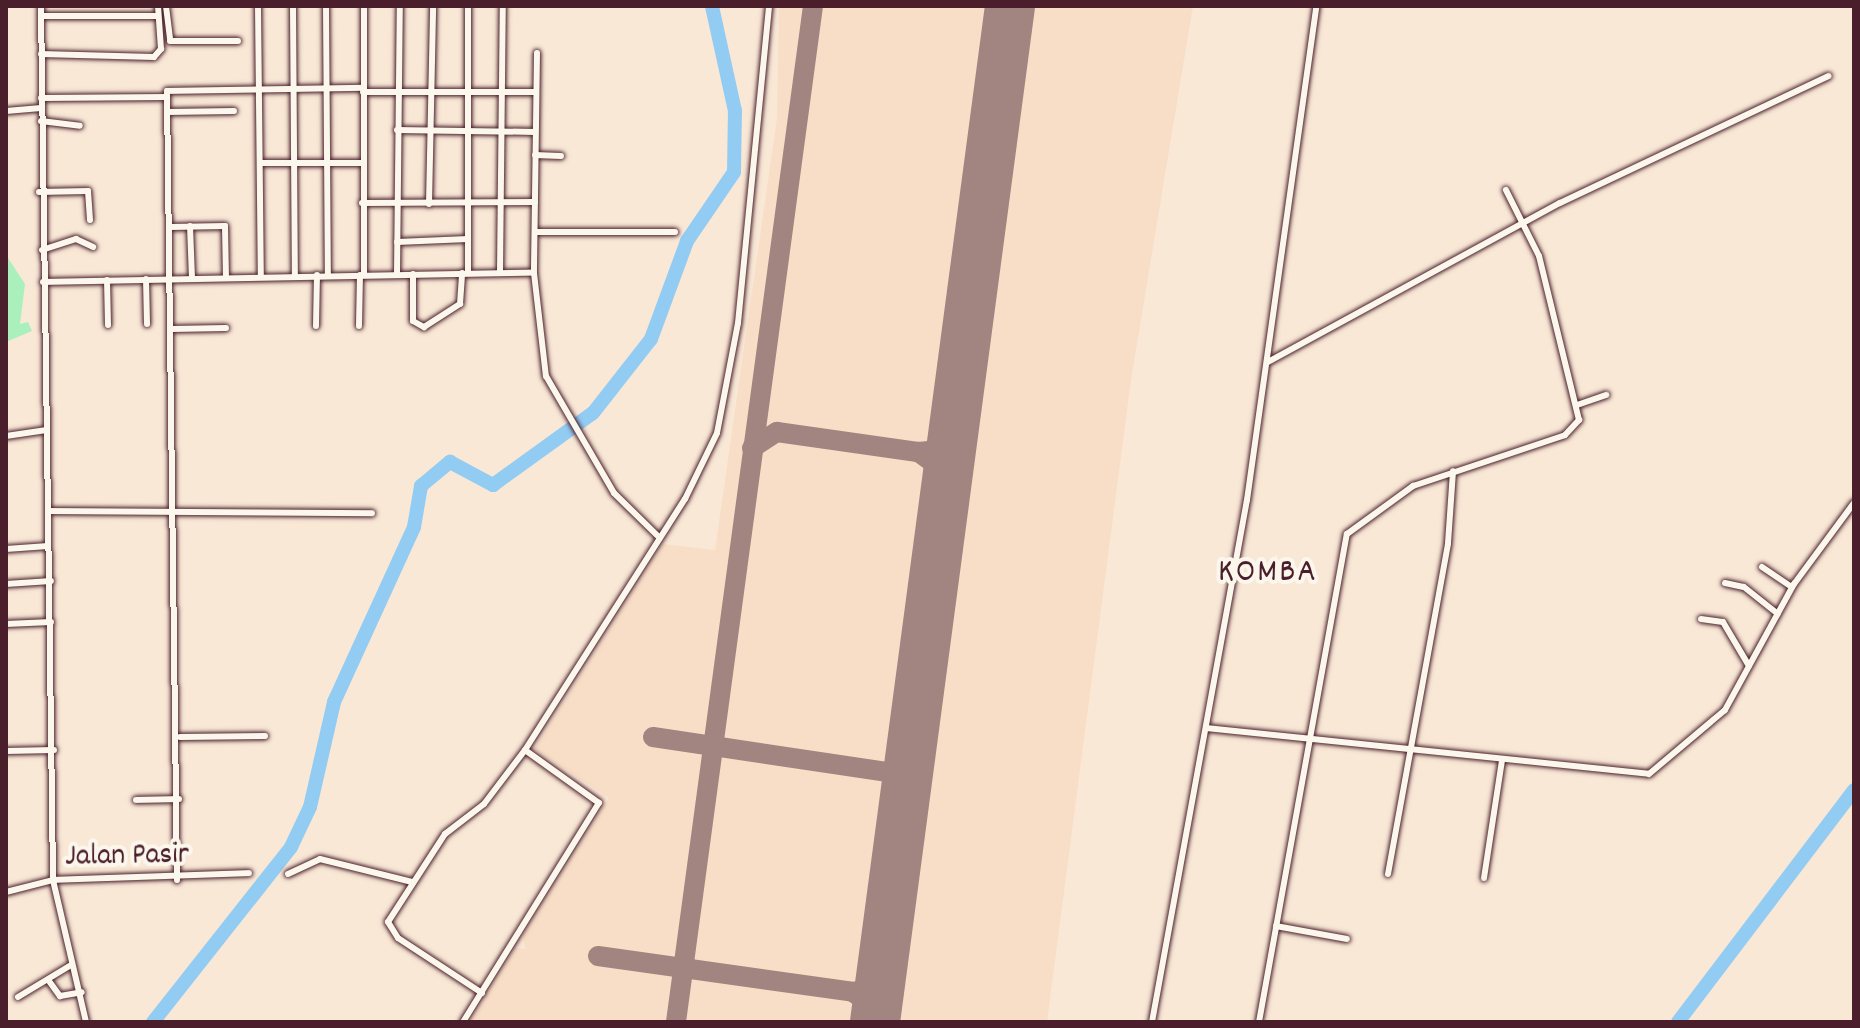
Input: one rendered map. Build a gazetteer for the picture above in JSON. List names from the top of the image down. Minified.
{"streets":{"street":["Jalan Pasir"]},"districts":["KOMBA"]}
